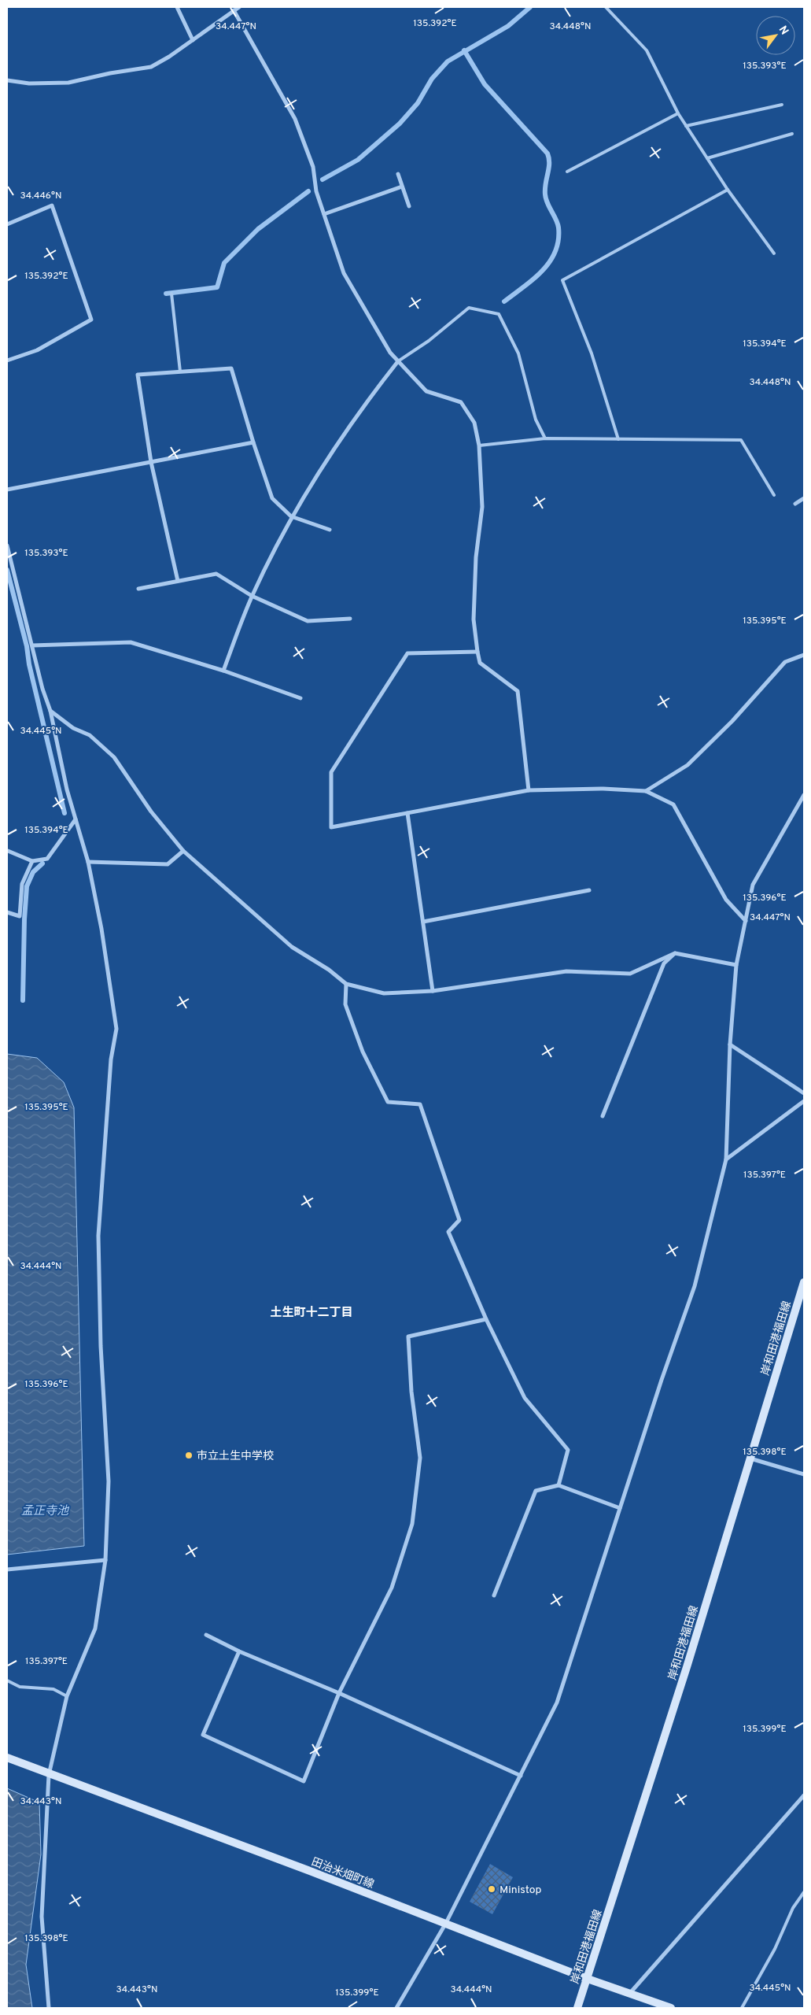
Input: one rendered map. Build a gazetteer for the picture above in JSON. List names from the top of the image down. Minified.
{"streets":{"street":["岸和田港福田線","田治米畑町線"]},"crossings":[["岸和田港福田線","田治米畑町線"]],"districts":["土生町十二丁目"],"water":["孟正寺池"],"places":["市立土生中学校","Ministop"],"north":"top right","coordinates":["135.392°E","34.447°N","34.448°N","135.393°E","34.446°N","135.394°E","135.395°E","34.445°N","135.396°E","135.397°E","34.444°N","135.398°E","135.399°E","34.443°N"]}
